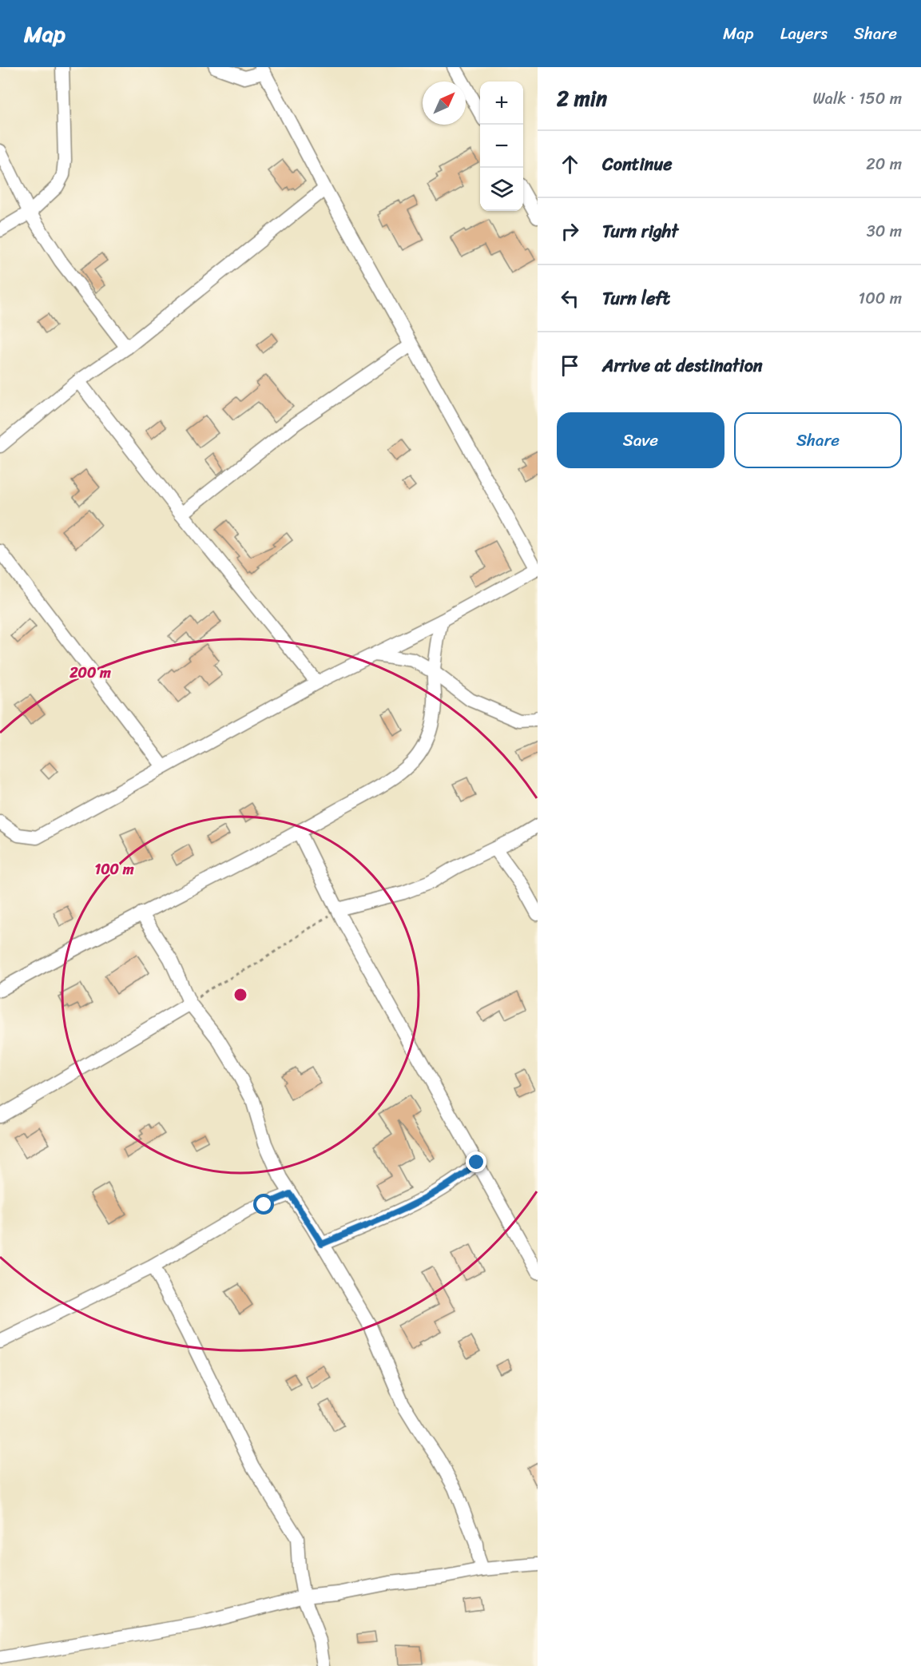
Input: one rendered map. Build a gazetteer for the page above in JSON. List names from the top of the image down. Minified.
{"north":"top right","page":{"header":"Map","nav":["Map","Layers","Share"],"heading":["2 min","Walk · 150 m"],"map_buttons":["+","−"],"list":[["Continue","20 m"],["Turn right","30 m"],["Turn left","100 m"],"Arrive at destination"],"buttons":["Save","Share"]},"rings":["200 m","100 m"]}
